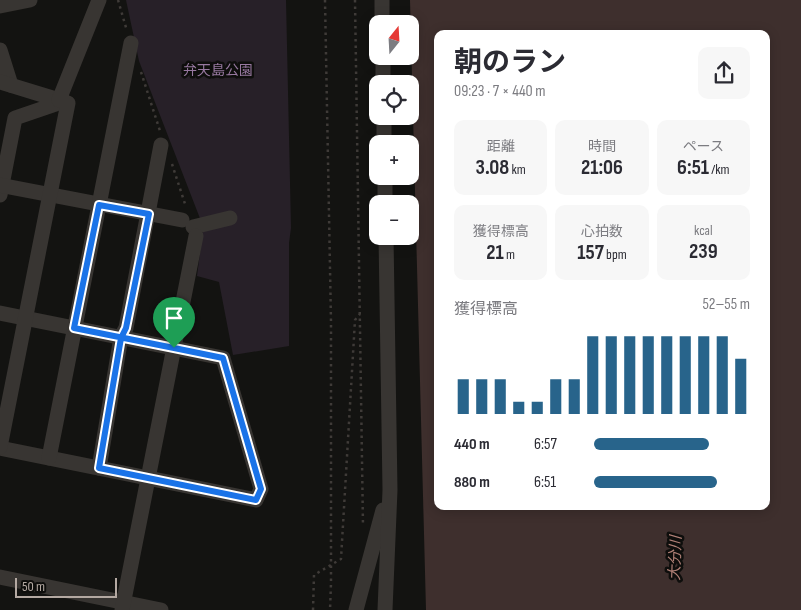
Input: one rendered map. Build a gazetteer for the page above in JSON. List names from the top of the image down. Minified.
{"water":["大分川"],"parks":["弁天島公園"],"scale_bar":"50 m","north":"top","page":{"map_buttons":["+","−"],"heading":["朝のラン","09:23 · 7 × 440 m"],"stats":[["距離","3.08 km"],["時間","21:06"],["ペース","6:51 /km"],["獲得標高","21 m"],["心拍数","157 bpm"],["kcal","239"]],"chart":["獲得標高","52–55 m"],"list":[{"name":"440 m","note":"6:57"},{"name":"880 m","note":"6:51"}],"scale":"50 m"}}
